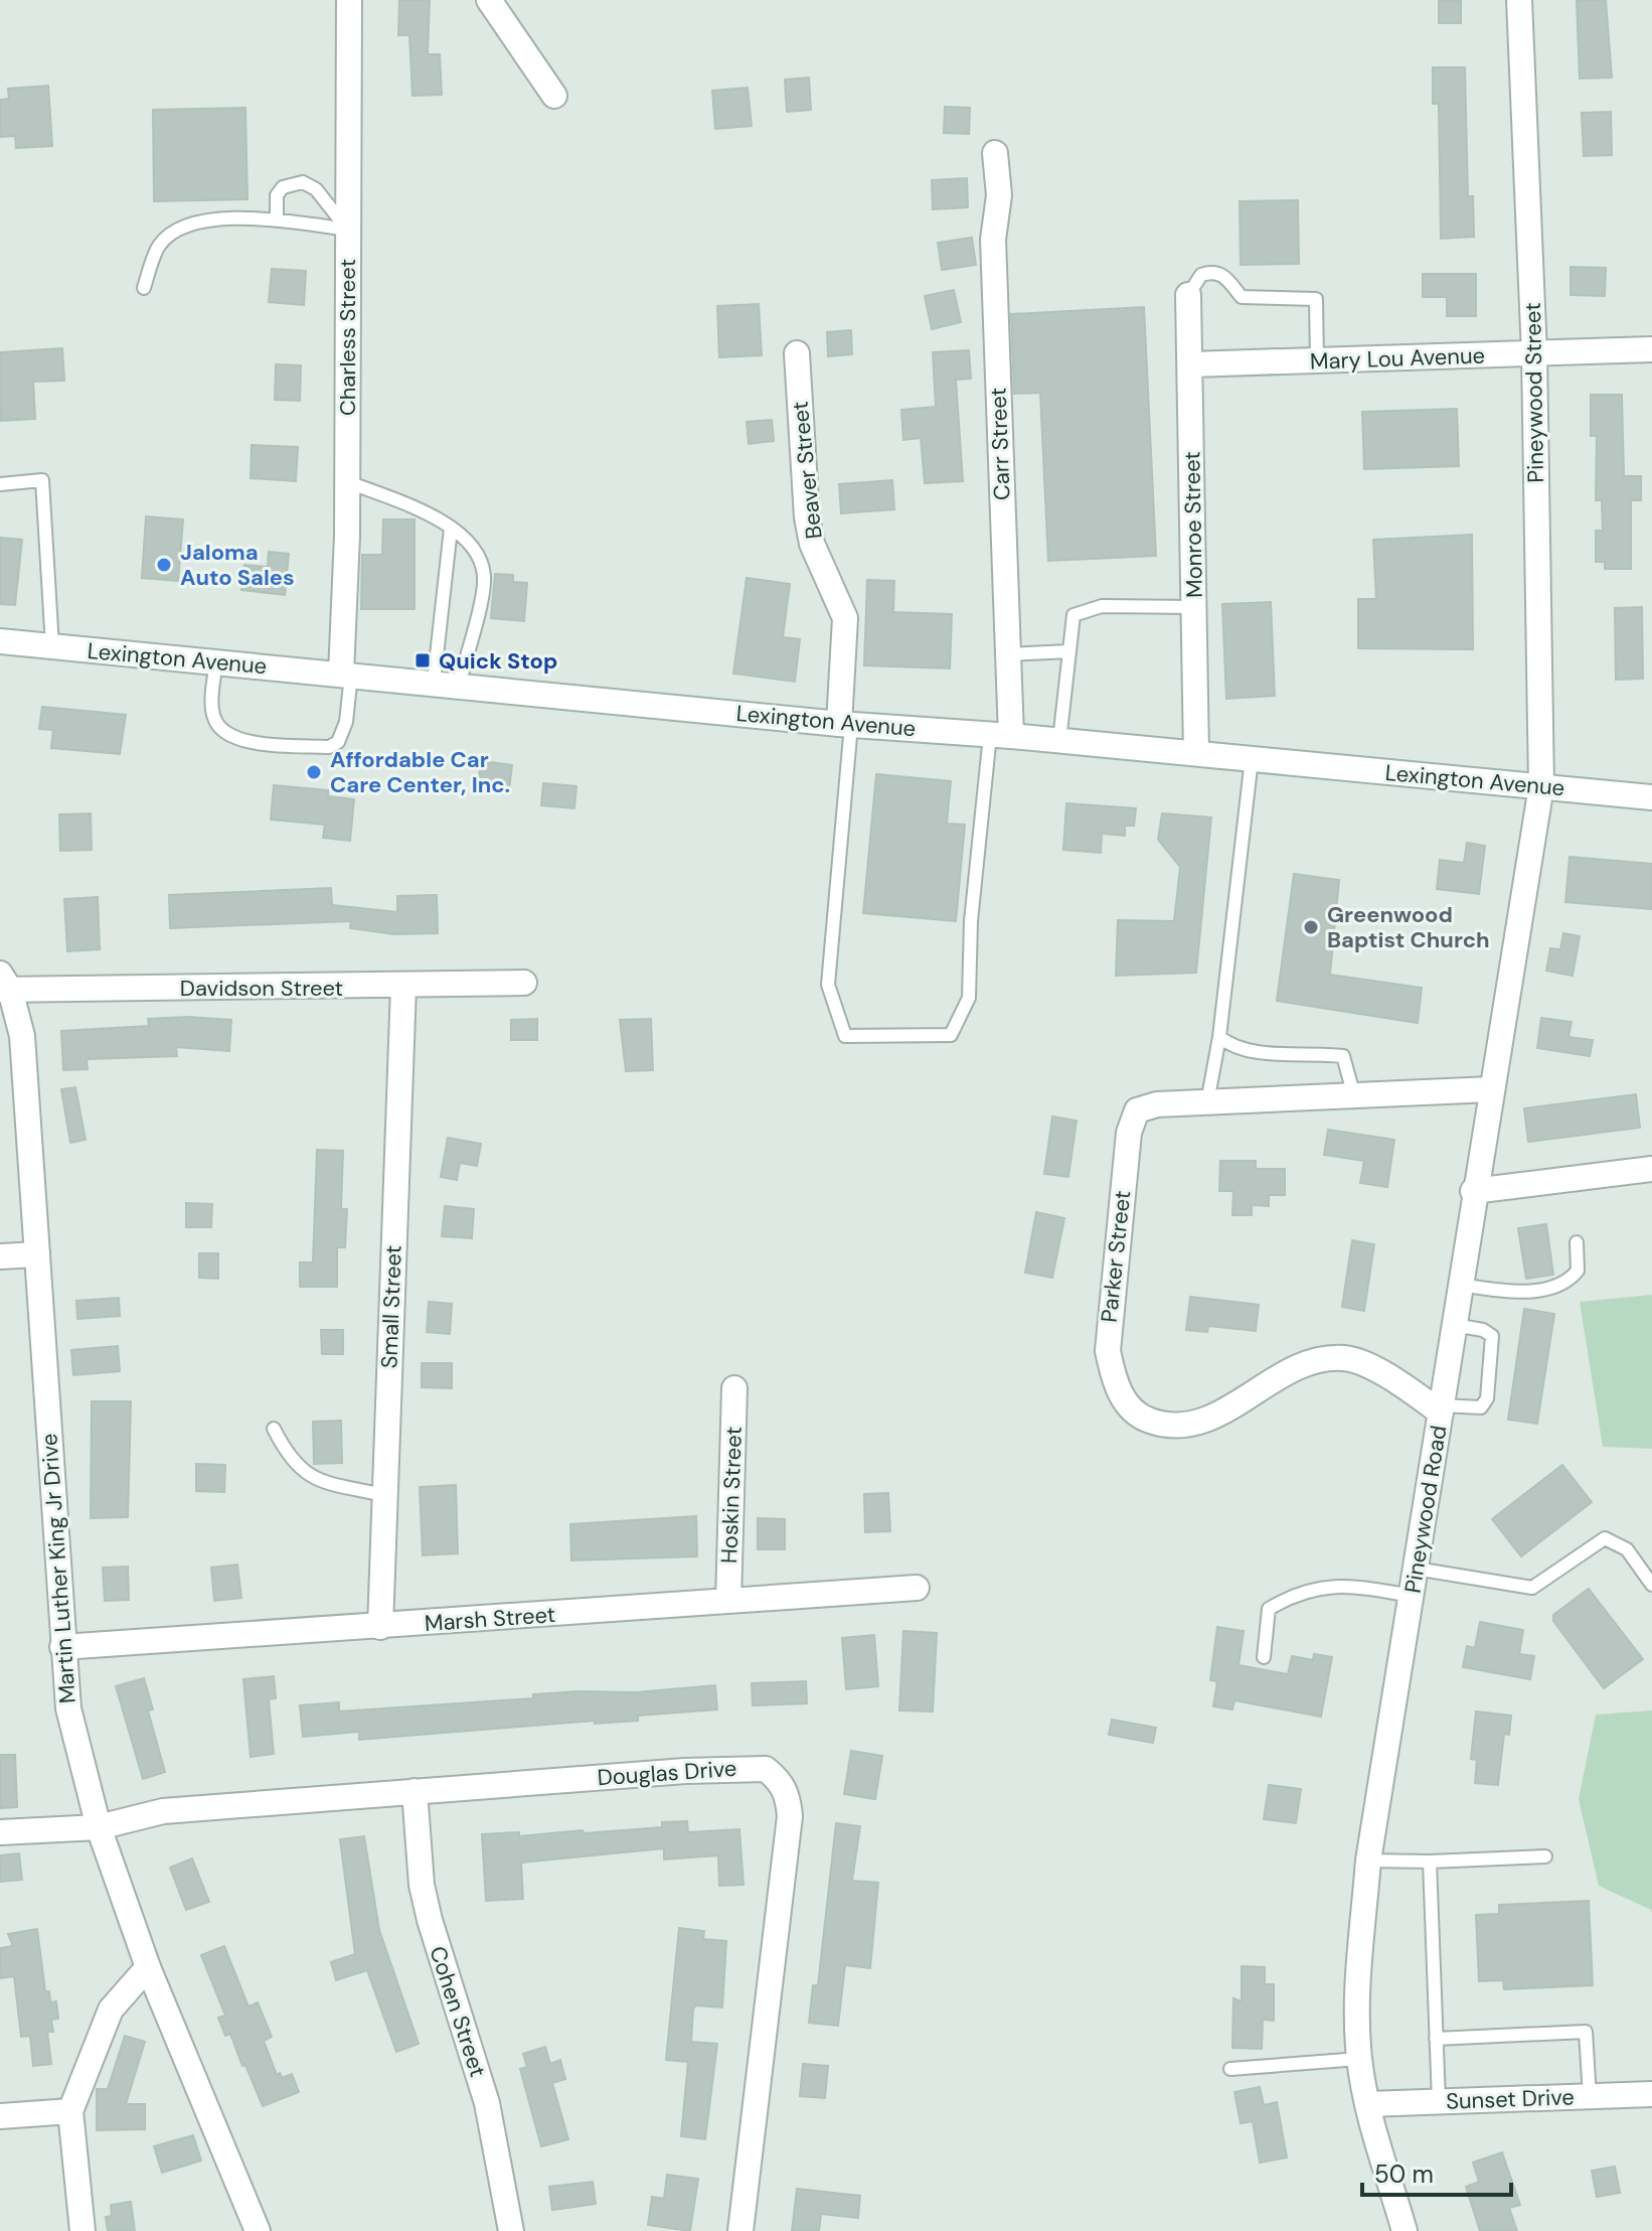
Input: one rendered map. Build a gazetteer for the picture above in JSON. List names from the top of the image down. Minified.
{"streets":{"street":["Charless Street","Mary Lou Avenue","Pineywood Street","Carr Street","Beaver Street","Monroe Street","Lexington Avenue","Davidson Street","Parker Street","Small Street","Hoskin Street","Pineywood Road","Martin Luther King Jr Drive","Marsh Street","Douglas Drive","Cohen Street","Sunset Drive"]},"crossings":[["Charless Street","Lexington Avenue"],["Mary Lou Avenue","Pineywood Street"],["Mary Lou Avenue","Monroe Street"],["Pineywood Street","Lexington Avenue"],["Pineywood Street","Pineywood Road"],["Carr Street","Lexington Avenue"],["Beaver Street","Lexington Avenue"],["Monroe Street","Lexington Avenue"],["Lexington Avenue","Pineywood Road"],["Davidson Street","Small Street"],["Davidson Street","Martin Luther King Jr Drive"],["Parker Street","Pineywood Road"],["Small Street","Marsh Street"],["Hoskin Street","Marsh Street"],["Pineywood Road","Sunset Drive"],["Martin Luther King Jr Drive","Marsh Street"],["Martin Luther King Jr Drive","Douglas Drive"],["Douglas Drive","Cohen Street"]],"places":{"other":["Jaloma Auto Sales","Affordable Car Care Center, Inc.","Greenwood Baptist Church"],"transit":["Quick Stop"]},"scale_bar":"50 m"}
